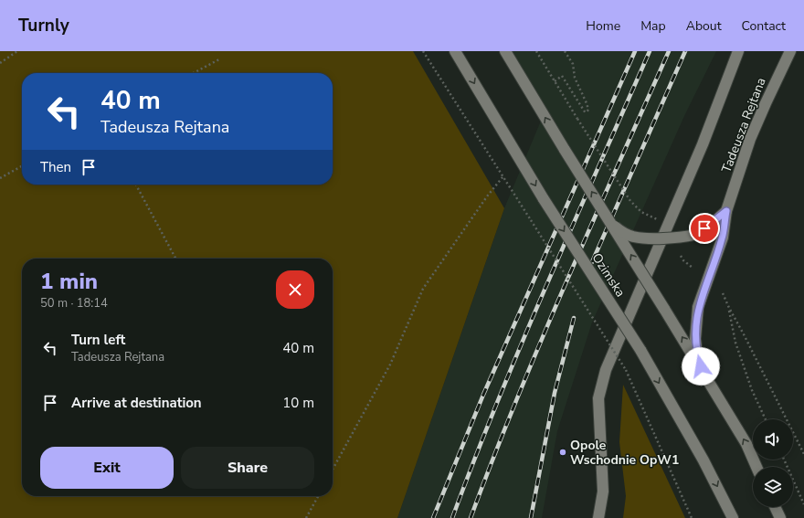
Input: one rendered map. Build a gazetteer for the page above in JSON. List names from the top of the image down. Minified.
{"streets":{"main road":["Tadeusza Rejtana","Ozimska"]},"places":["Opole Wschodnie OpW1"],"page":{"header":"Turnly","nav":["Home","Map","About","Contact"],"turn":["40 m","Tadeusza Rejtana"],"then":"Then","heading":["1 min","50 m · 18:14"],"list":[{"name":"Turn left","note":"Tadeusza Rejtana","value":"40 m"},{"name":"Arrive at destination","value":"10 m"}],"buttons":["Exit","Share"]}}
